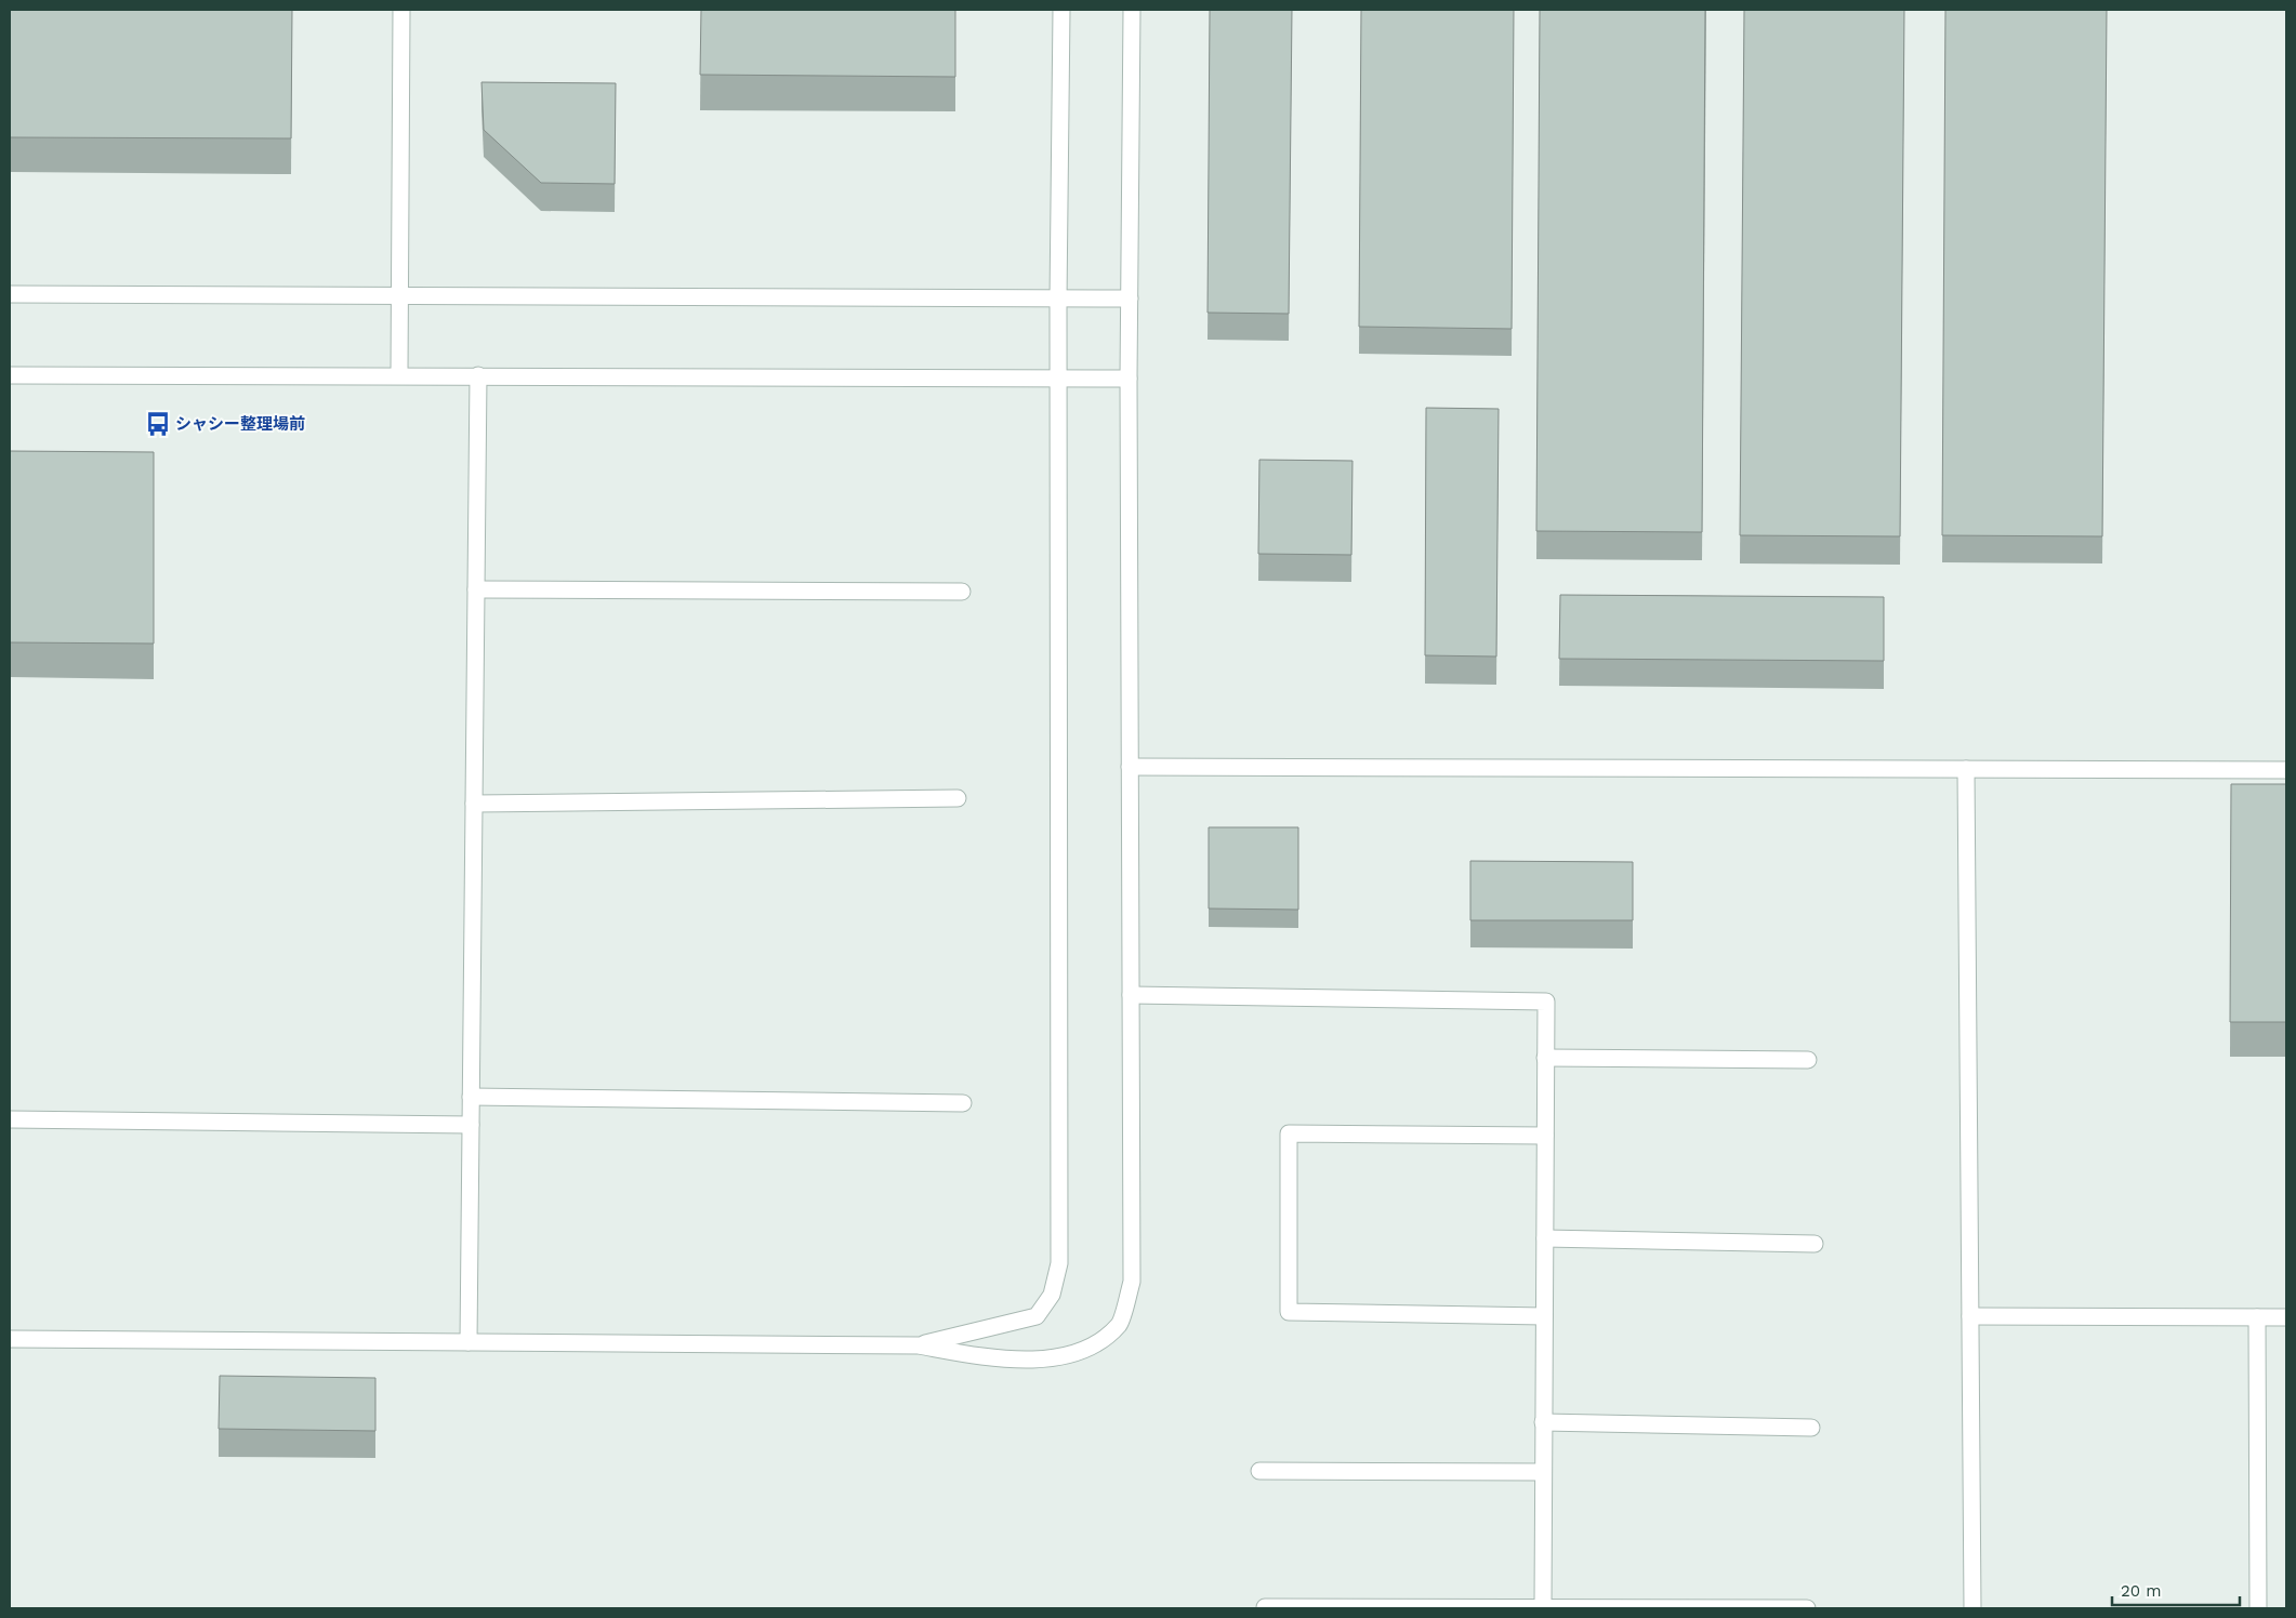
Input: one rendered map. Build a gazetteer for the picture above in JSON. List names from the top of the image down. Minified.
{"places":{"bus stop":["シャシー整理場前"]},"scale_bar":"20 m"}
